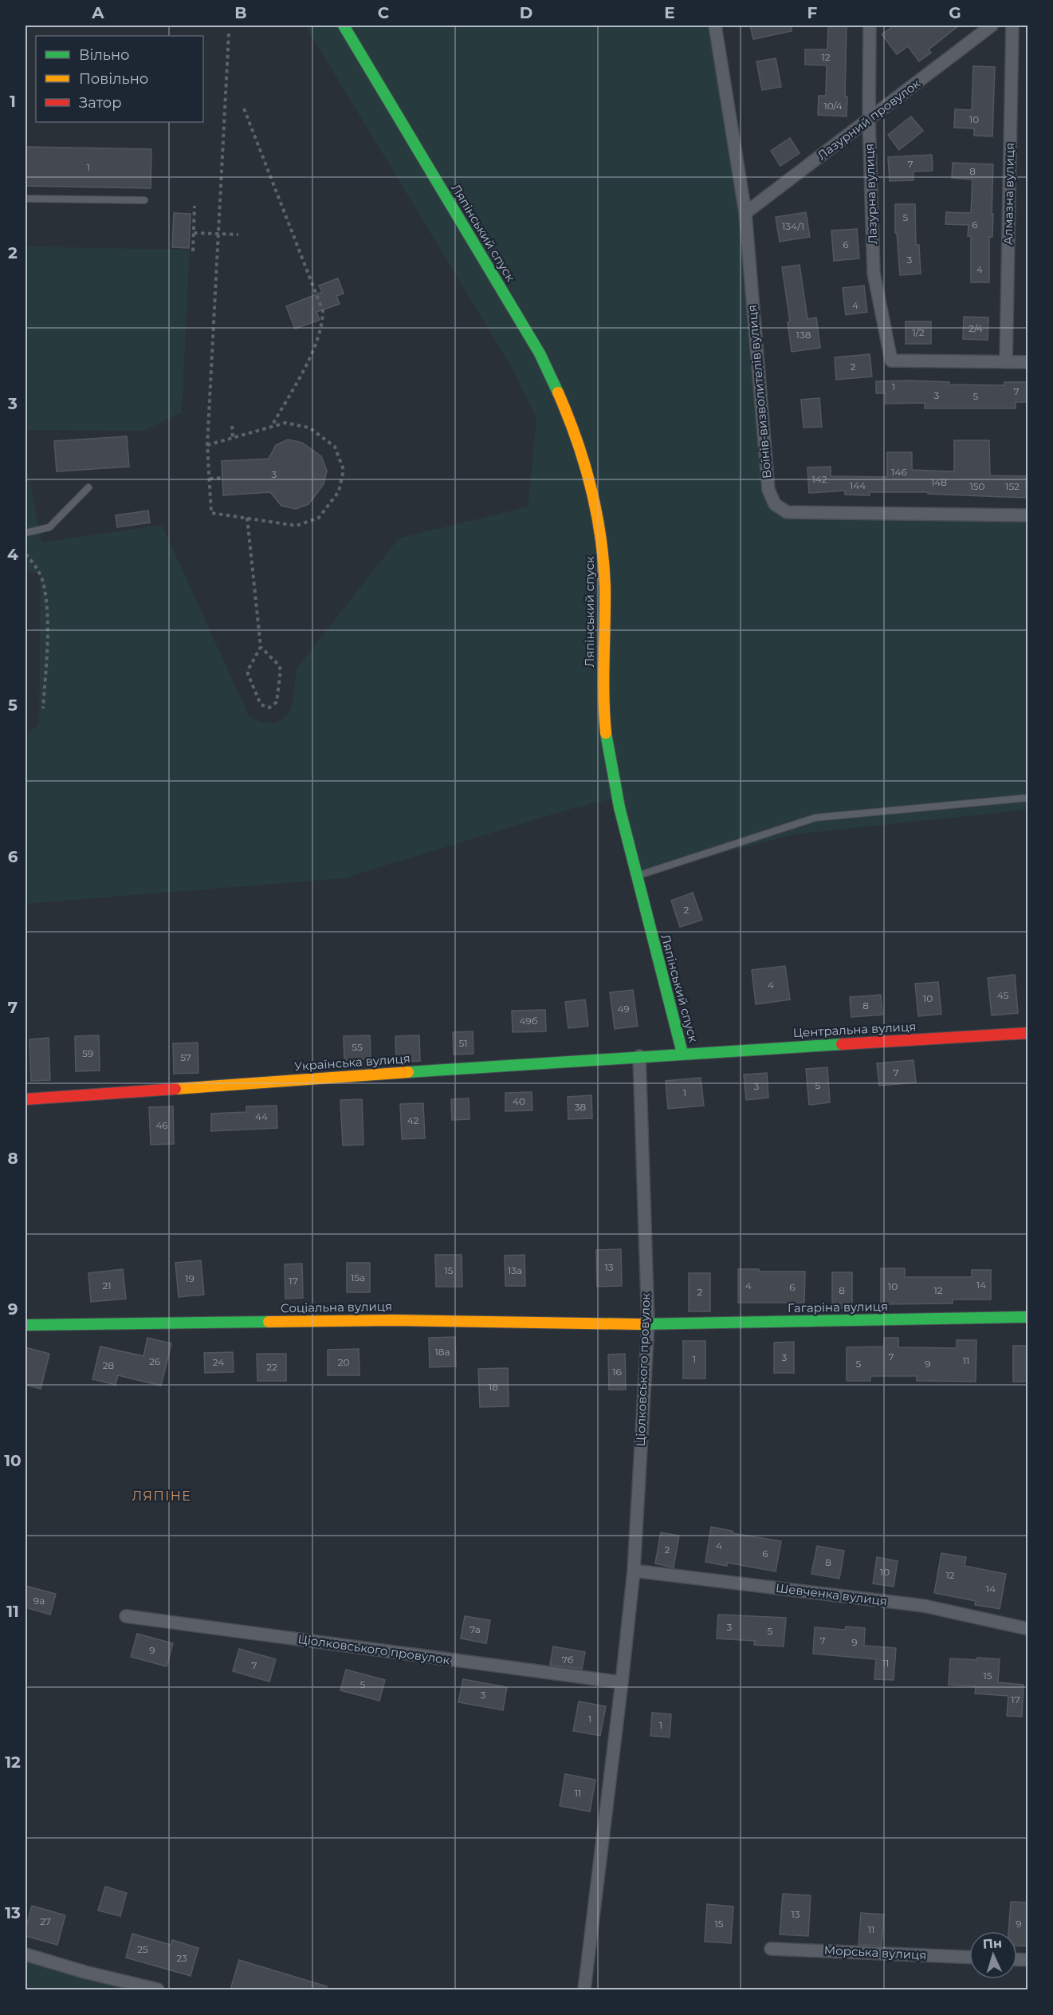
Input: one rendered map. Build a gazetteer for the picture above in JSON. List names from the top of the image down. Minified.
{"streets":{"street":["Лазурний провулок","Лазурна вулиця","Алмазна вулиця","Ляпінський спуск","Воїнів-визволителів вулиця","Центральна вулиця","Українська вулиця","Соціальна вулиця","Гагаріна вулиця","Ціолковського провулок","Шевченка вулиця","Морська вулиця"]},"crossings":[["Лазурний провулок","Лазурна вулиця"],["Лазурний провулок","Воїнів-визволителів вулиця"],["Лазурна вулиця","Алмазна вулиця"],["Ляпінський спуск","Центральна вулиця"],["Ляпінський спуск","Українська вулиця"],["Центральна вулиця","Українська вулиця"],["Українська вулиця","Ціолковського провулок"],["Соціальна вулиця","Гагаріна вулиця"],["Соціальна вулиця","Ціолковського провулок"],["Гагаріна вулиця","Ціолковського провулок"],["Ціолковського провулок","Шевченка вулиця"]],"districts":["ЛЯПІНЕ"],"house_numbers":["12","10/4","10","7","1","8","5","6","134/1","6","3","4","4","2/4","1/2","138","2","1","7","3","5","146","3","142","148","144","150","152","2","4","45","10","8","49","49б","51","55","59","57","7","5","3","1","40","38","44","42","46","13","15","13а","15а","19","17","14","21","4","10","6","8","12","2","18а","7","3","1","11","26","24","20","5","9","28","22","16","18","4","2","6","8","10","12","14","9а","3","7а","5","7","9","9","7б","11","7","15","5","3","17","1","1","11","13","27","15","9","11","25","23"],"legend":["Вільно","Повільно","Затор"],"north":"top","grid":{"columns":["A","B","C","D","E","F","G"],"rows":["1","2","3","4","5","6","7","8","9","10","11","12","13"]}}
